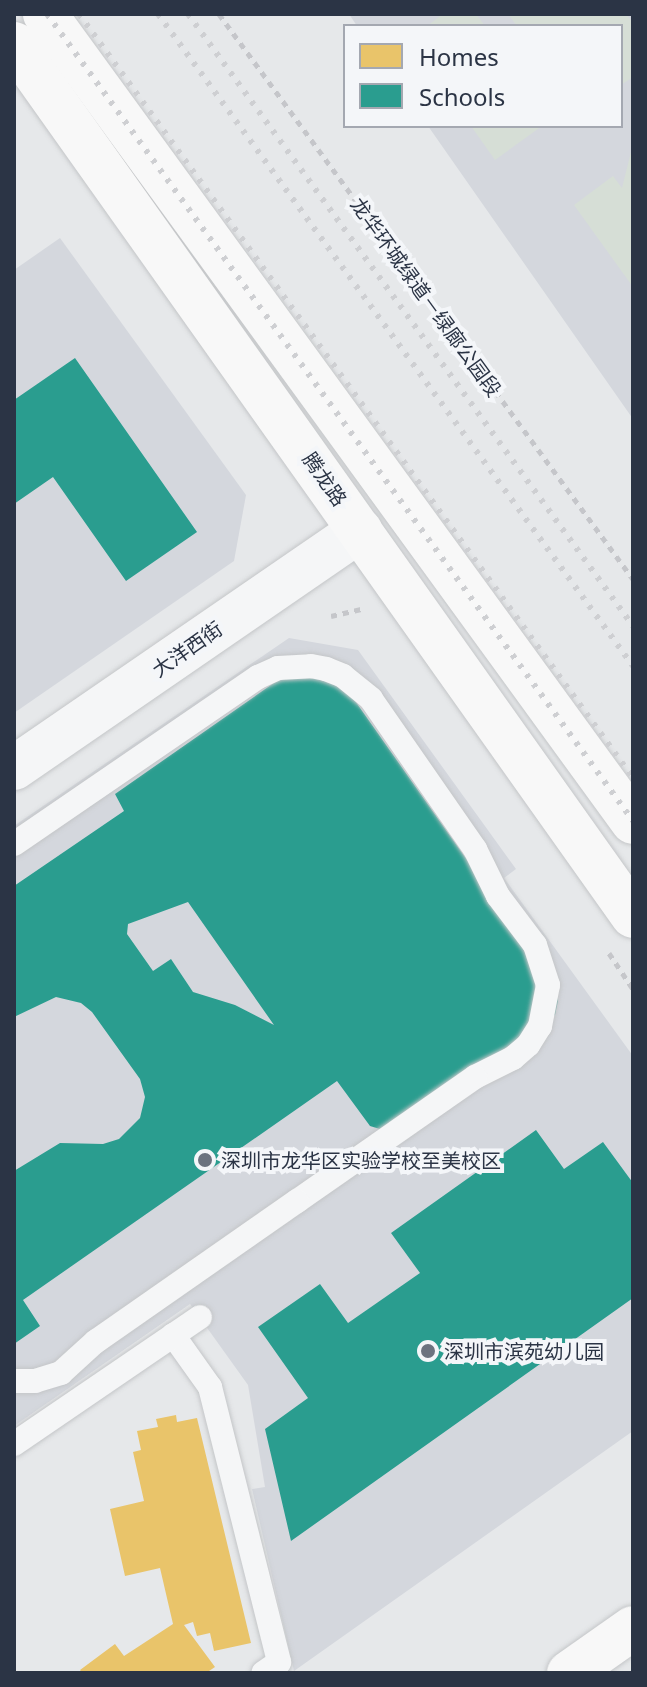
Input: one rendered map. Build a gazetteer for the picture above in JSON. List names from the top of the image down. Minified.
{"streets":{"main road":["腾龙路"],"street":["大洋西街"],"path":["龙华环城绿道－绿廊公园段"]},"crossings":[["腾龙路","大洋西街"]],"places":["深圳市龙华区实验学校至美校区","深圳市滨苑幼儿园"],"legend":["Homes","Schools"]}
